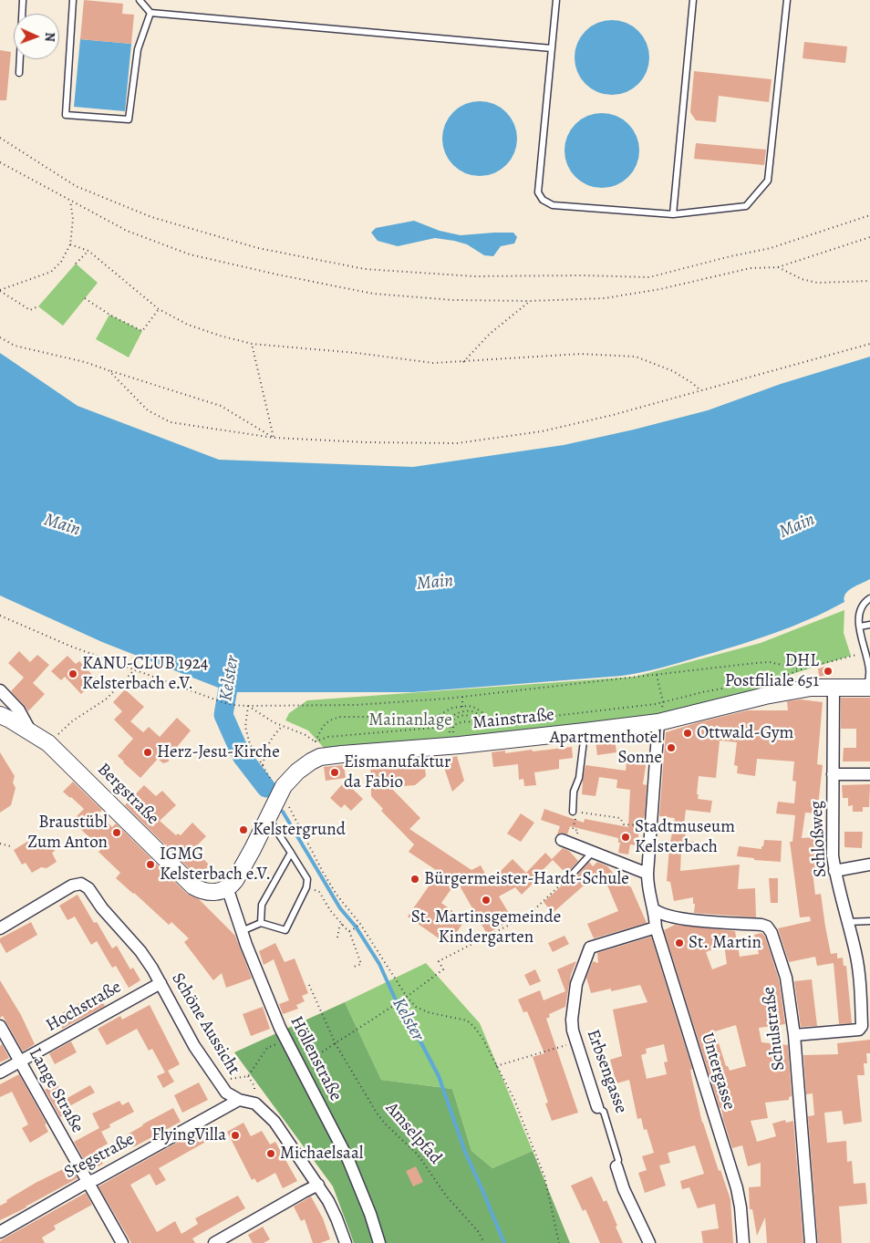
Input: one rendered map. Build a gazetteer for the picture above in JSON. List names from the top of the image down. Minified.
{"streets":{"street":["Mainstraße","Bergstraße","Schloßweg","Hochstraße","Schöne Aussicht","Schulstraße","Höllenstraße","Erbsengasse","Untergasse","Lange Straße","Stegstraße"],"path":["Amselpfad"]},"crossings":[["Mainstraße","Bergstraße"],["Mainstraße","Schloßweg"],["Mainstraße","Höllenstraße"],["Mainstraße","Untergasse"],["Bergstraße","Höllenstraße"],["Schloßweg","Schulstraße"],["Hochstraße","Schöne Aussicht"],["Hochstraße","Lange Straße"],["Schöne Aussicht","Stegstraße"],["Schulstraße","Untergasse"],["Erbsengasse","Untergasse"],["Lange Straße","Stegstraße"]],"water":["Main","Kelster"],"parks":["Mainanlage"],"places":["DHL Postfiliale 651","KANU-CLUB 1924 Kelsterbach e.V.","Ottwald-Gym","Apartmenthotel Sonne","Herz-Jesu-Kirche","Eismanufaktur da Fabio","Kelstergrund","Braustübl Zum Anton","Stadtmuseum Kelsterbach","IGMG Kelsterbach e.V.","Bürgermeister-Hardt-Schule","St. Martinsgemeinde Kindergarten","St. Martin","FlyingVilla","Michaelsaal"],"north":"right"}
